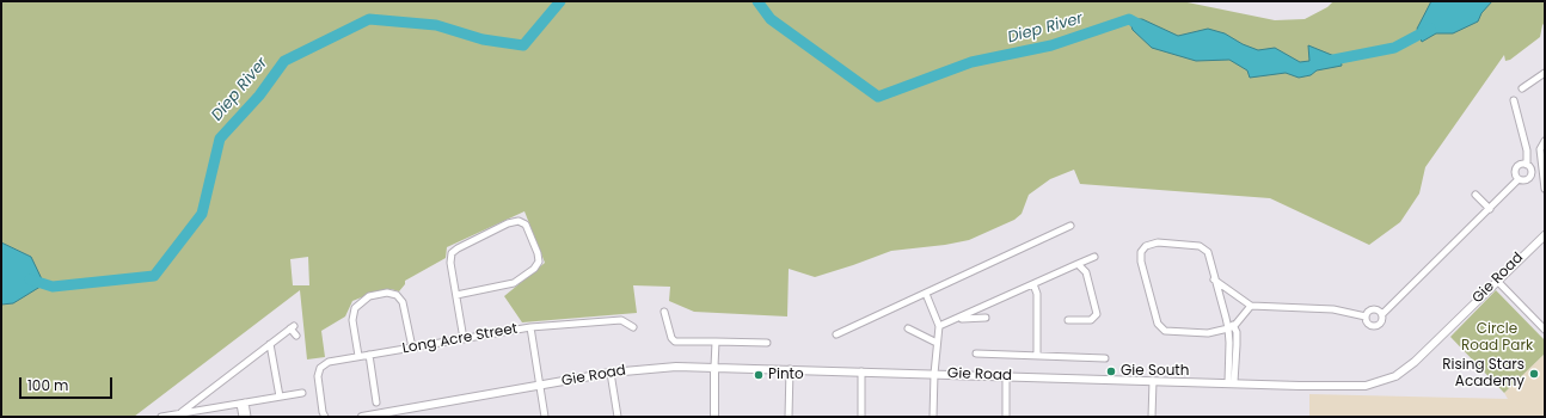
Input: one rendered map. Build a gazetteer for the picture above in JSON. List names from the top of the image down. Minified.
{"streets":{"street":["Gie Road","Long Acre Street"]},"crossings":[["Gie Road","Long Acre Street"]],"water":["Diep River"],"parks":["Circle Road Park"],"places":["Gie South","Rising Stars Academy","Pinto"],"scale_bar":"100 m"}
